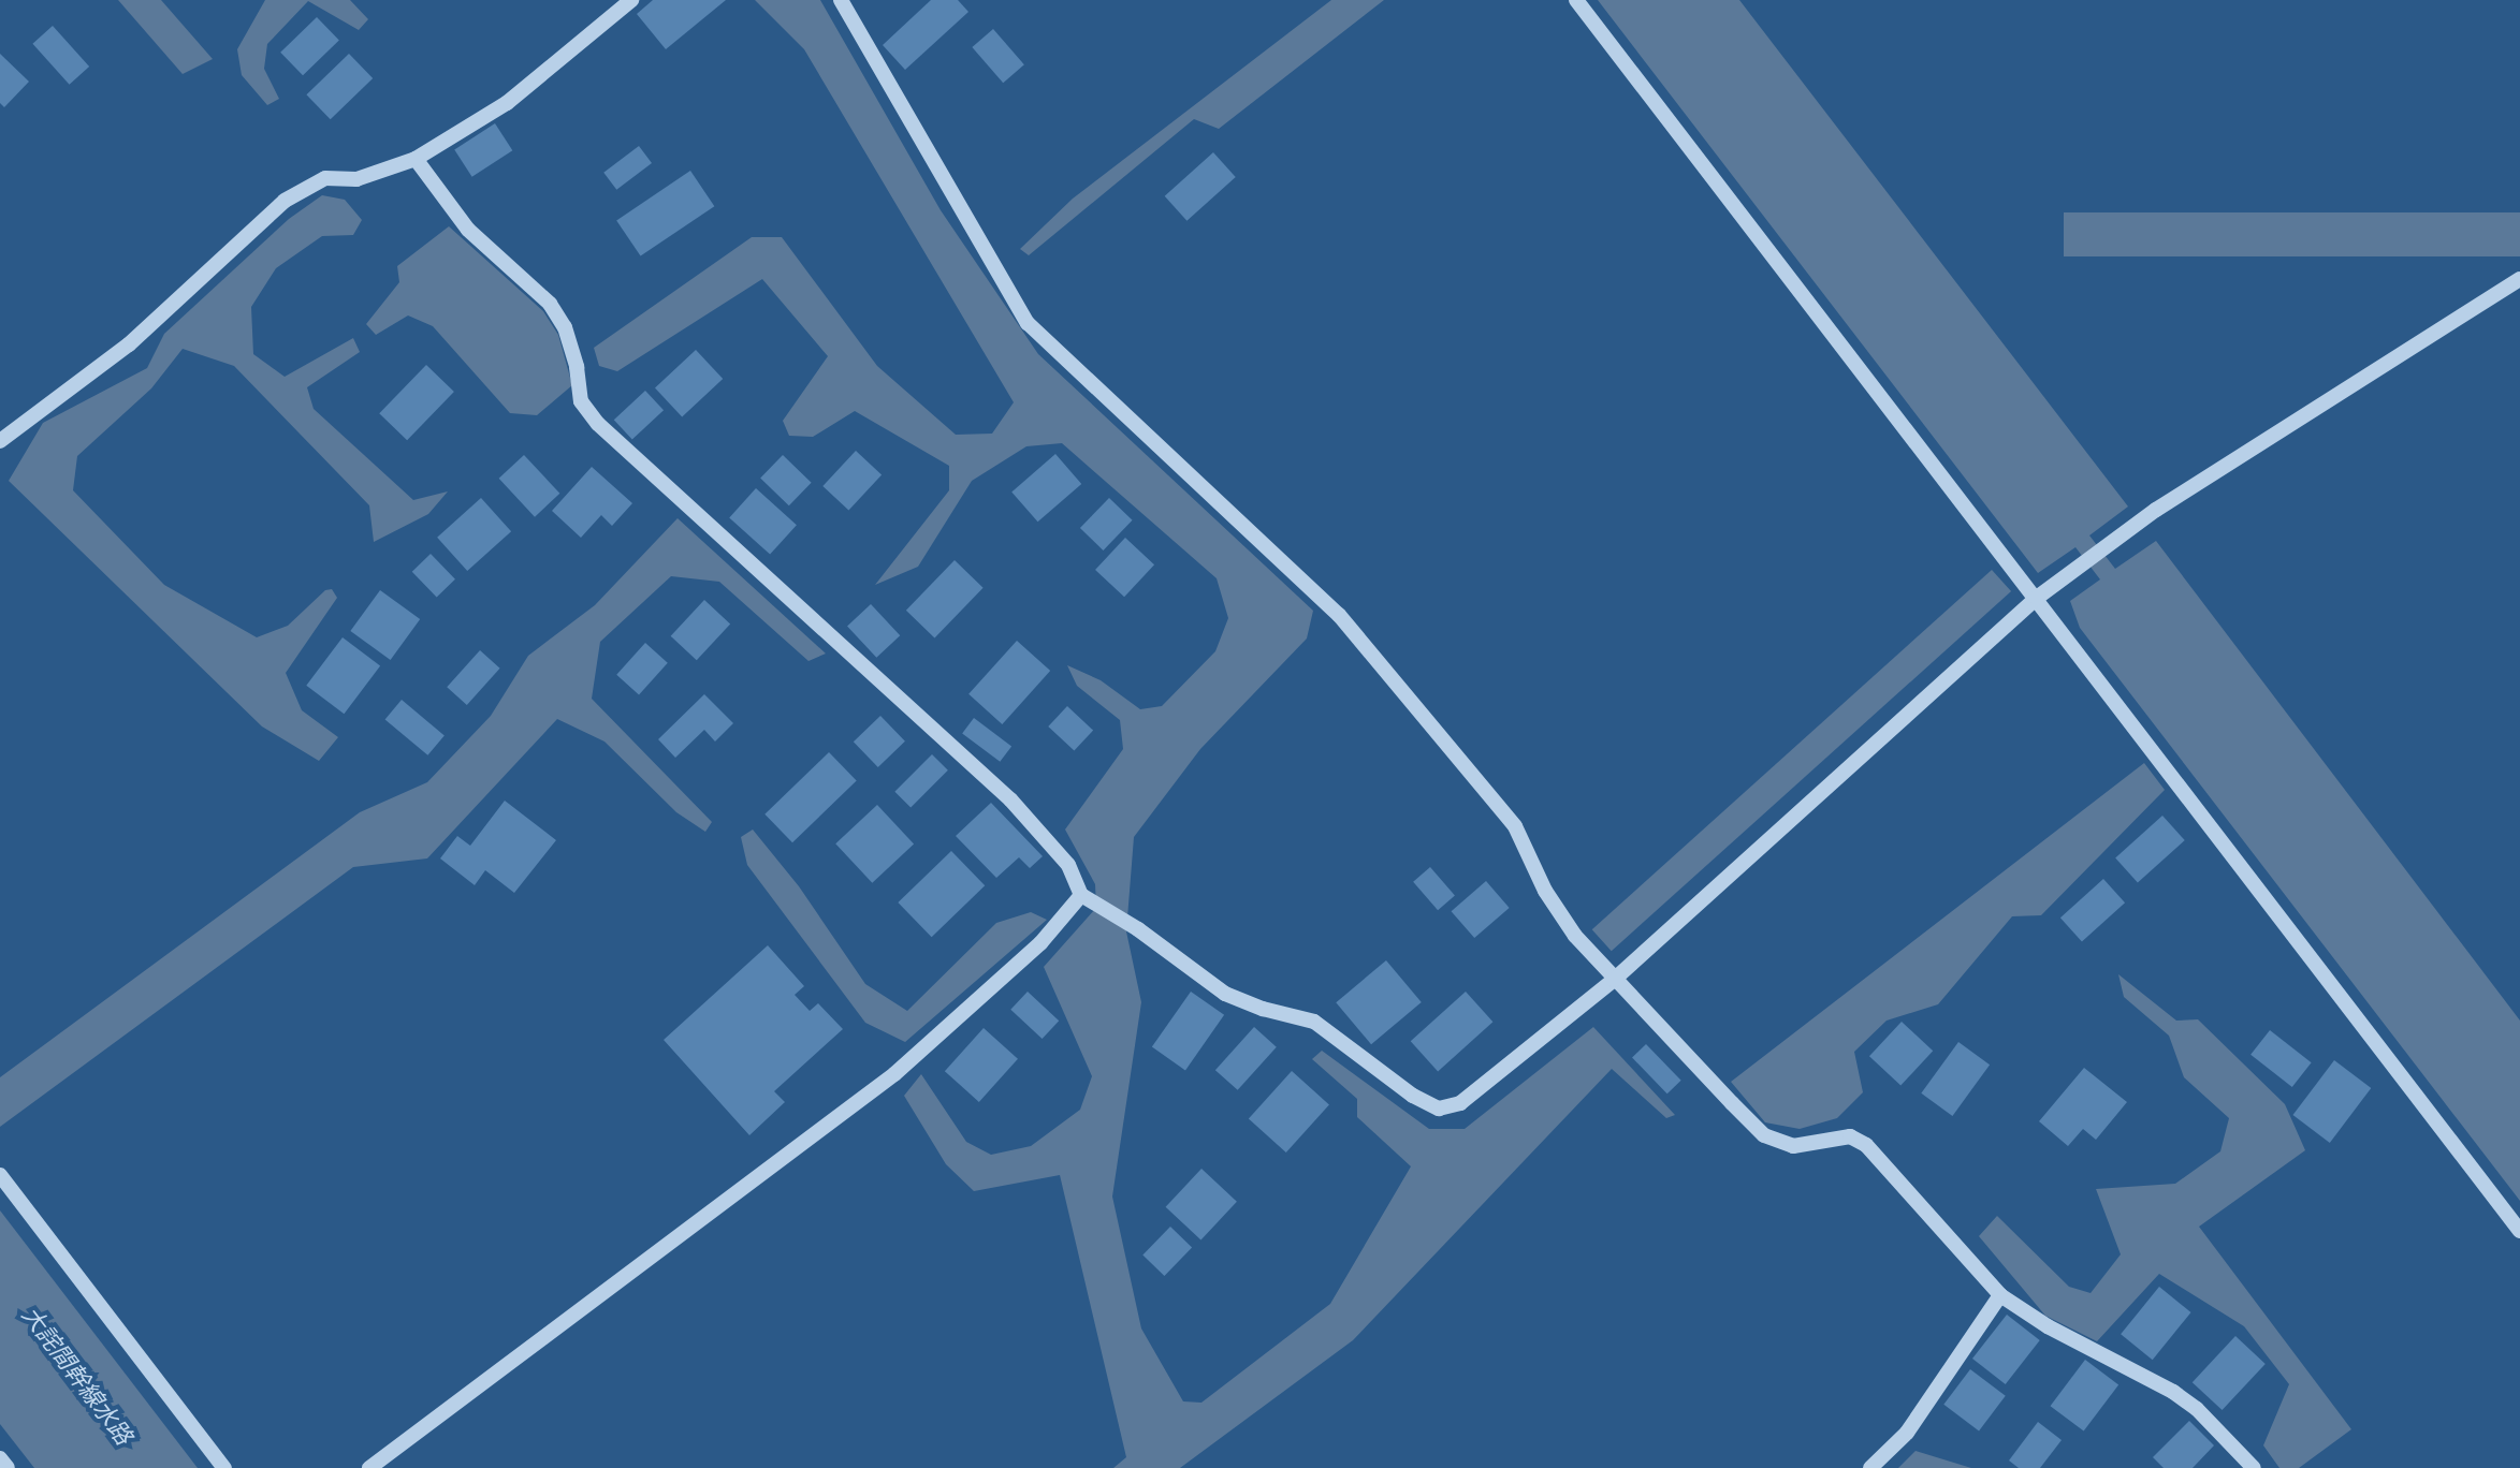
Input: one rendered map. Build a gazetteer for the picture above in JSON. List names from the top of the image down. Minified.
{"water":["大詫間幹線水路"]}
